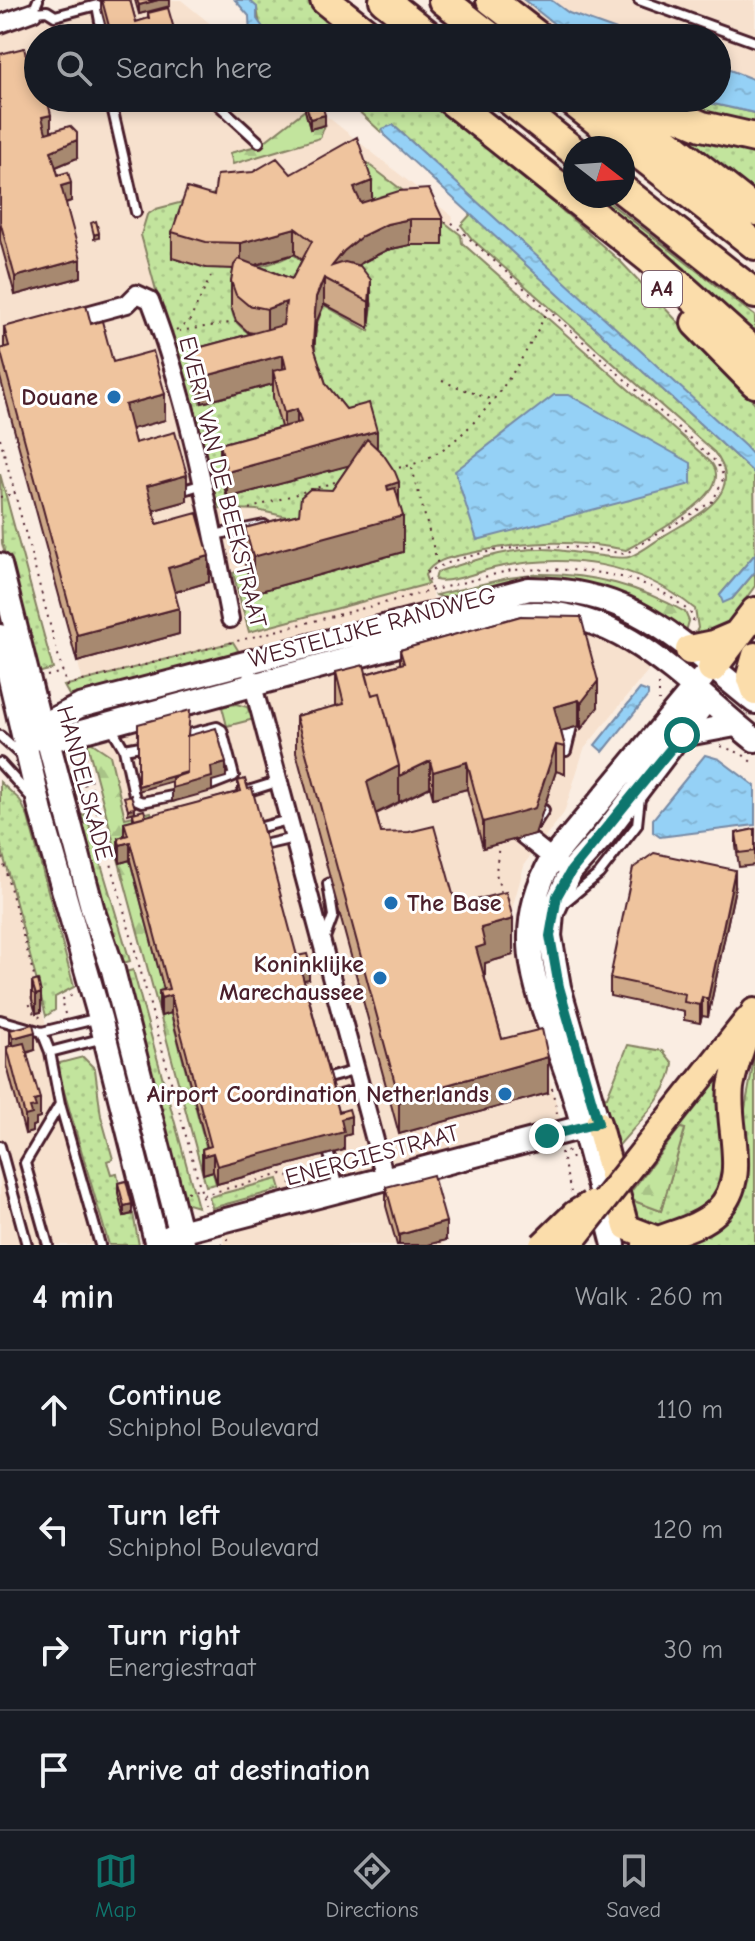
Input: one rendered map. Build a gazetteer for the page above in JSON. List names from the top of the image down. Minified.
{"streets":{"highway":["A4"],"street":["EVERT VAN DE BEEKSTRAAT","WESTELIJKE RANDWEG","HANDELSKADE","ENERGIESTRAAT"]},"crossings":[["EVERT VAN DE BEEKSTRAAT","WESTELIJKE RANDWEG"],["EVERT VAN DE BEEKSTRAAT","ENERGIESTRAAT"],["WESTELIJKE RANDWEG","HANDELSKADE"],["HANDELSKADE","ENERGIESTRAAT"]],"places":["Douane","The Base","Koninklijke Marechaussee","Airport Coordination Netherlands"],"north":"right","page":{"search":"Search here","heading":["4 min","Walk · 260 m"],"list":[["Continue","Schiphol Boulevard","110 m"],["Turn left","Schiphol Boulevard","120 m"],["Turn right","Energiestraat","30 m"],"Arrive at destination"],"nav":["Map","Directions","Saved"]}}
